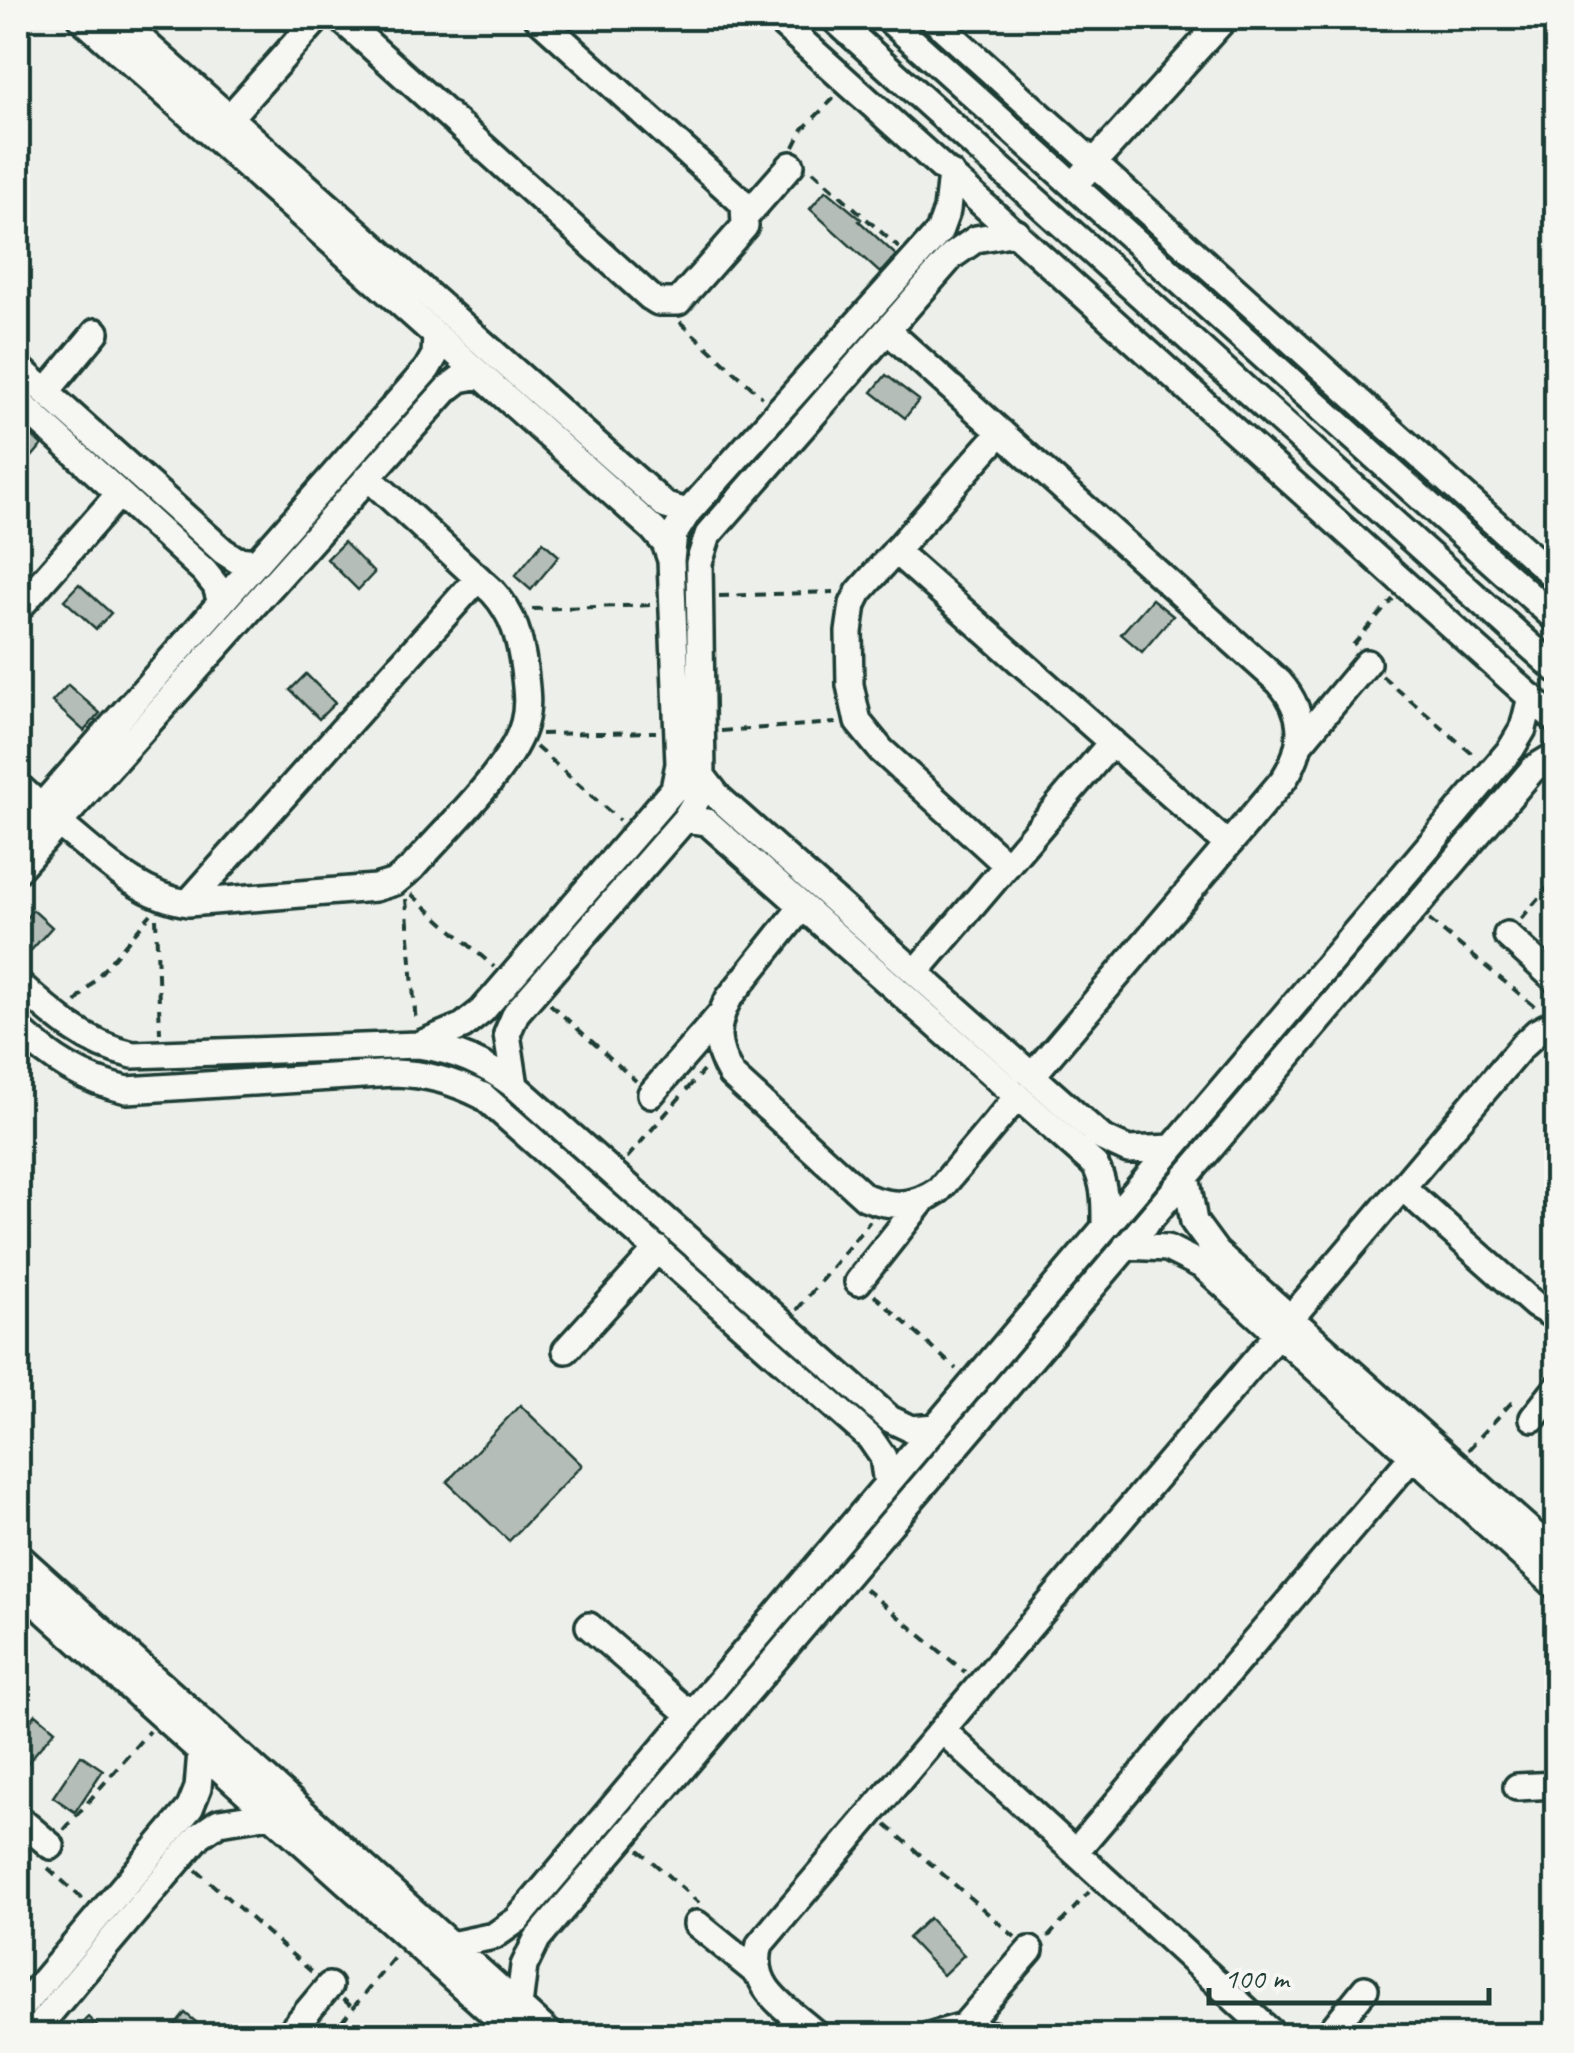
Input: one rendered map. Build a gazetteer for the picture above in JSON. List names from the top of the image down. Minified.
{"scale_bar":"100 m"}
